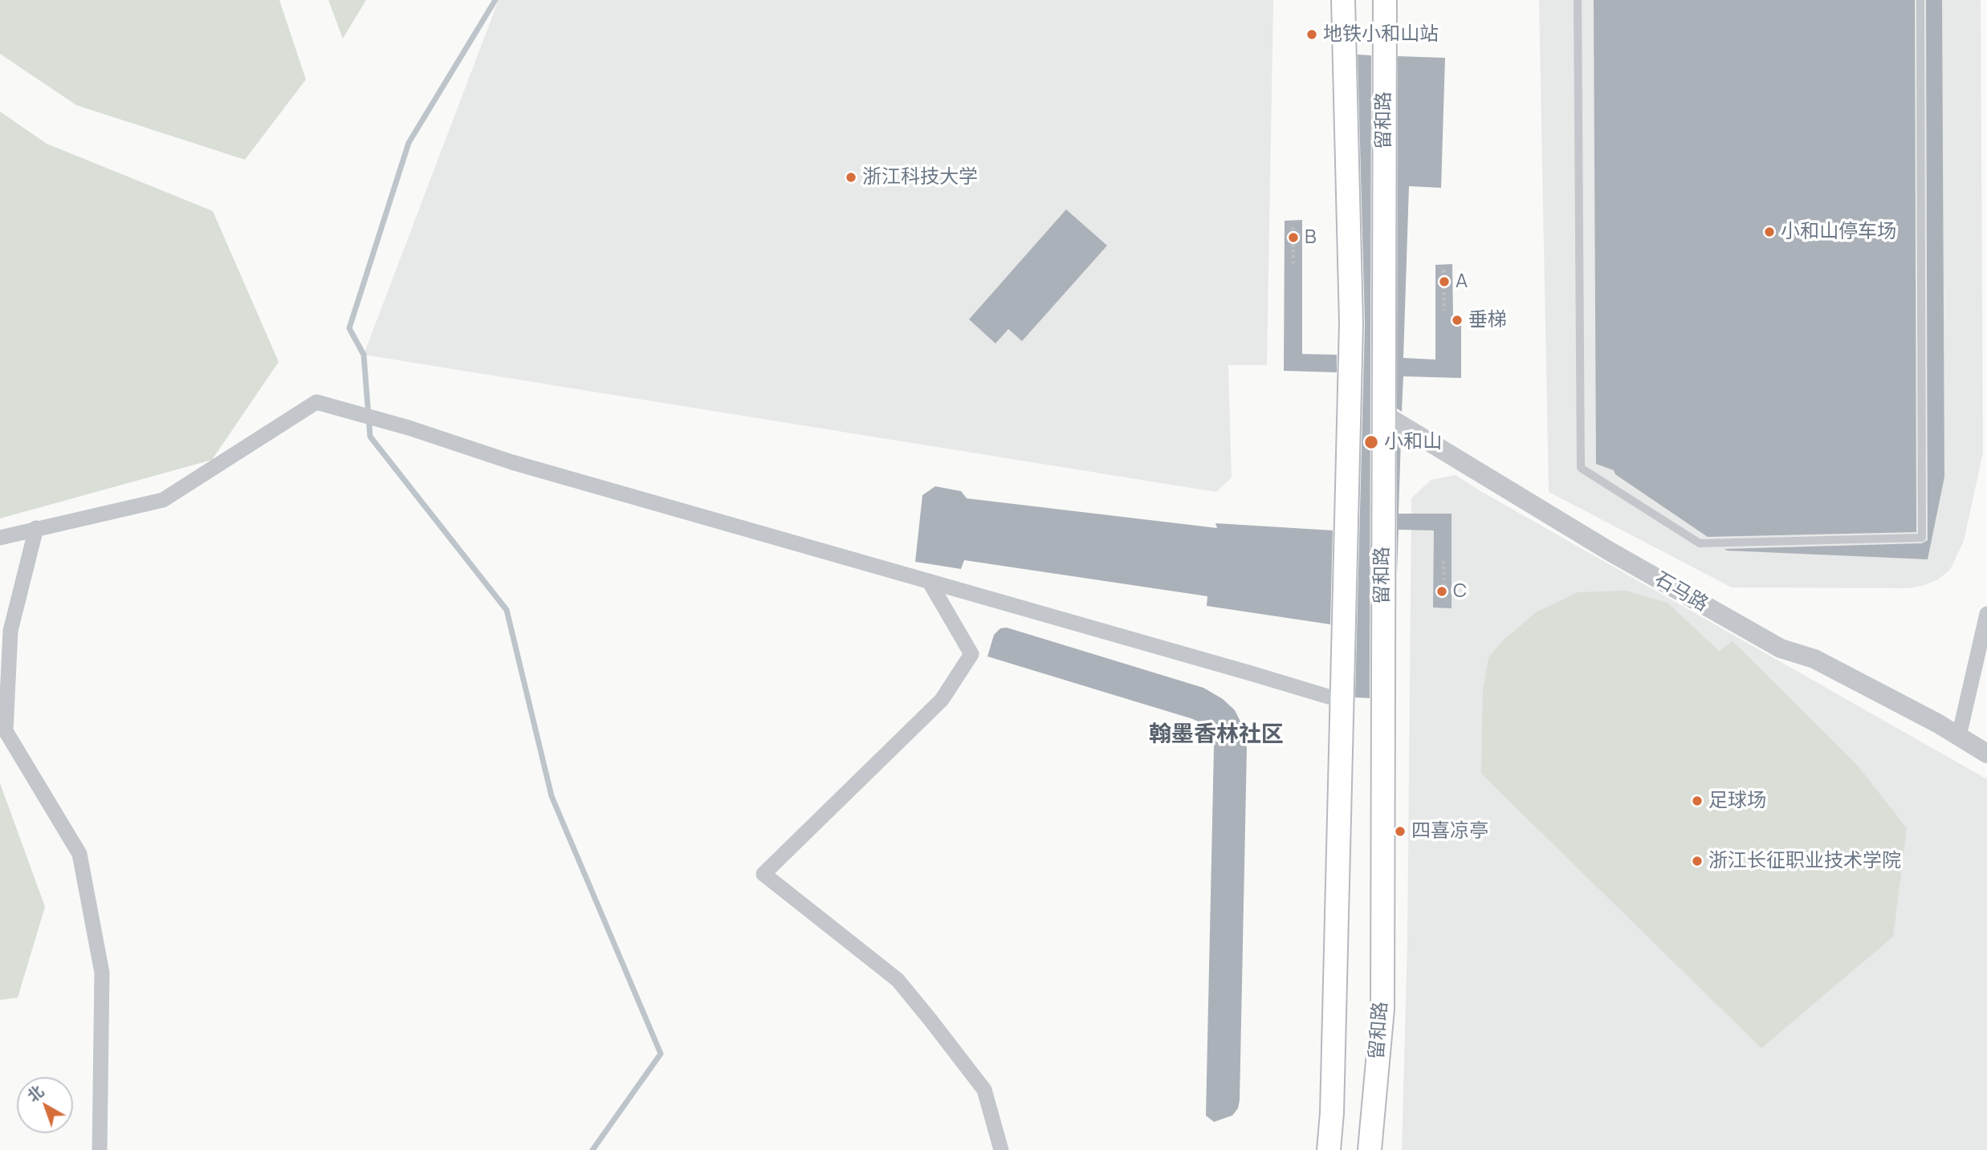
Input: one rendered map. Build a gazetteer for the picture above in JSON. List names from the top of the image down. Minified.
{"streets":{"main road":["留和路"],"street":["石马路"]},"crossings":[["留和路","石马路"]],"districts":["翰墨香林社区"],"places":["地铁小和山站","浙江科技大学","小和山停车场","B","A","垂梯","小和山","C","足球场","四喜凉亭","浙江长征职业技术学院"],"north":"top left"}
